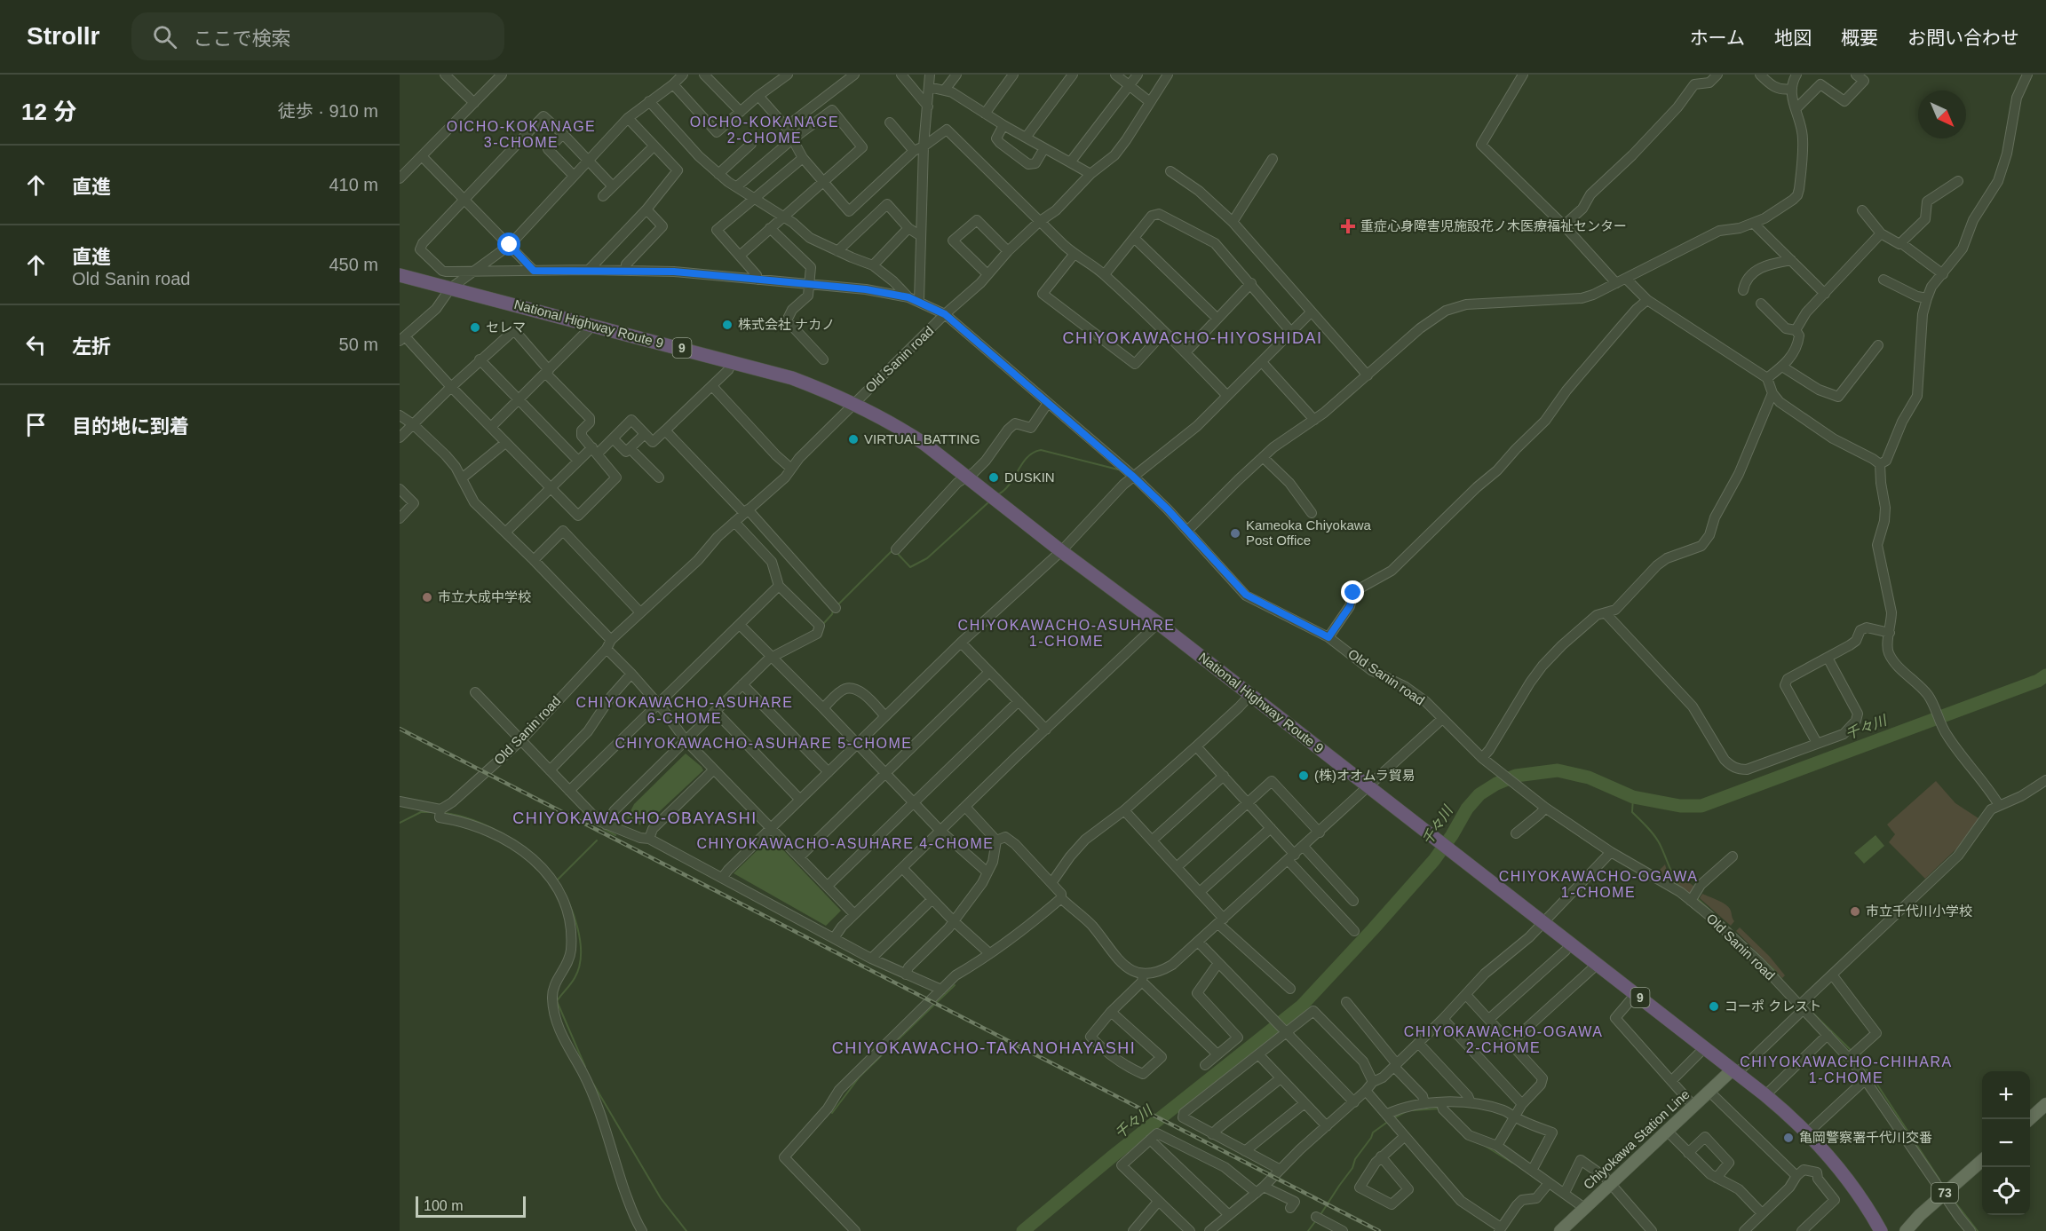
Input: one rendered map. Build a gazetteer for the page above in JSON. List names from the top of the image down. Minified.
{"streets":{"highway":["National Highway Route 9","9"],"main road":["Chiyokawa Station Line","73"],"street":["Old Sanin road"]},"crossings":[["National Highway Route 9","Old Sanin road"],["National Highway Route 9","Chiyokawa Station Line"],["Old Sanin road","73"]],"districts":["OICHO-KOKANAGE 2-CHOME","OICHO-KOKANAGE 3-CHOME","CHIYOKAWACHO-HIYOSHIDAI","CHIYOKAWACHO-ASUHARE 1-CHOME","CHIYOKAWACHO-ASUHARE 6-CHOME","CHIYOKAWACHO-ASUHARE 5-CHOME","CHIYOKAWACHO-OBAYASHI","CHIYOKAWACHO-ASUHARE 4-CHOME","CHIYOKAWACHO-OGAWA 1-CHOME","CHIYOKAWACHO-OGAWA 2-CHOME","CHIYOKAWACHO-TAKANOHAYASHI","CHIYOKAWACHO-CHIHARA 1-CHOME"],"water":["千々川"],"places":{"health":["重症心身障害児施設花ノ木医療福祉センター"],"other":["株式会社 ナカノ","セレマ","VIRTUAL BATTING","DUSKIN","Kameoka Chiyokawa Post Office","市立大成中学校","(株)オオムラ貿易","市立千代川小学校","コーポ クレスト","亀岡警察署千代川交番"]},"scale_bar":"100 m","north":"bottom right","page":{"header":"Strollr","search":"ここで検索","nav":["ホーム","地図","概要","お問い合わせ"],"heading":["12 分","徒歩 · 910 m"],"list":[["直進","410 m"],["直進","Old Sanin road","450 m"],["左折","50 m"],"目的地に到着"],"map_buttons":["+","−"],"scale":"100 m"}}
